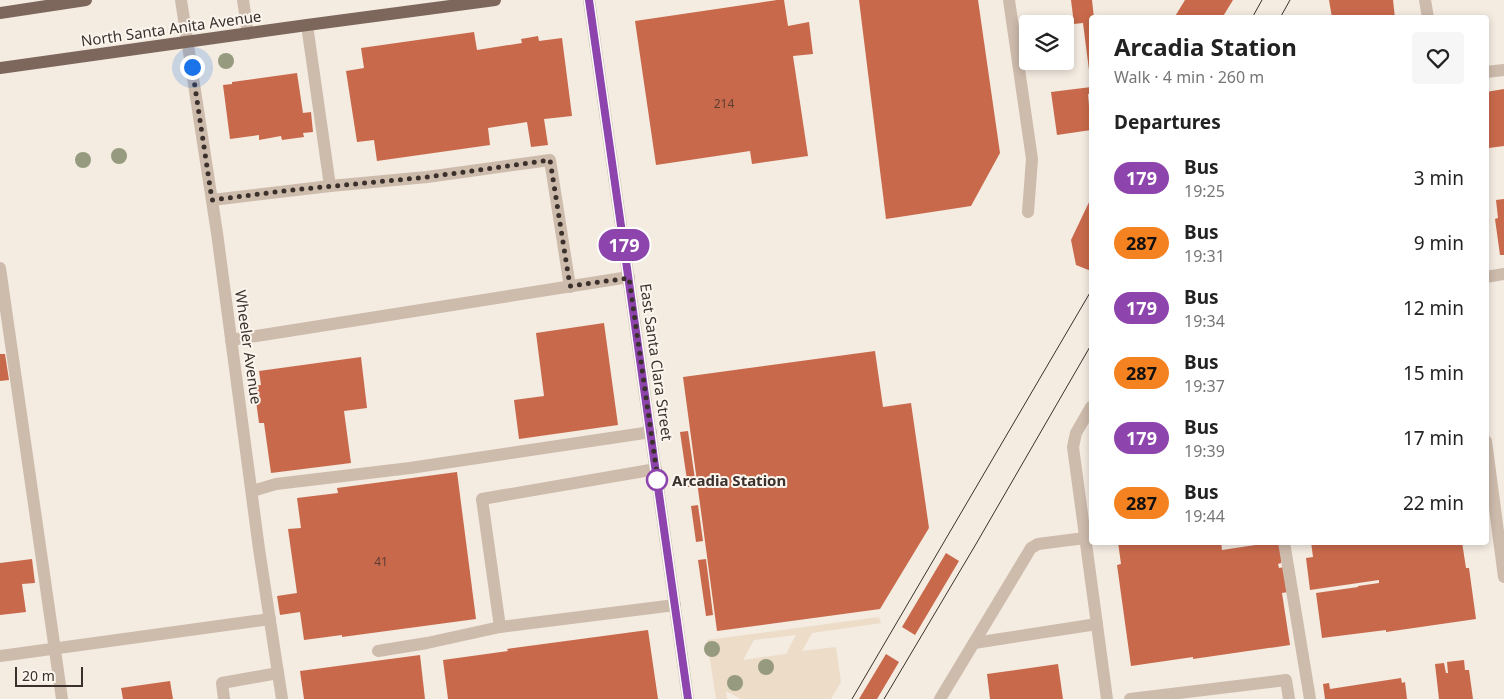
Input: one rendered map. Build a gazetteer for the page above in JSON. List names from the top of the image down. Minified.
{"streets":{"main road":["North Santa Anita Avenue"],"street":["Wheeler Avenue","East Santa Clara Street"]},"crossings":[["North Santa Anita Avenue","Wheeler Avenue"]],"places":["Arcadia Station"],"lines":["bus line 179"],"house_numbers":["214","41"],"scale_bar":"20 m","page":{"on_map":"179","heading":[["Arcadia Station","Walk · 4 min · 260 m"],"Departures"],"list":[{"mark":"179","name":"Bus","note":"19:25","value":"3 min"},{"mark":"287","name":"Bus","note":"19:31","value":"9 min"},{"mark":"179","name":"Bus","note":"19:34","value":"12 min"},{"mark":"287","name":"Bus","note":"19:37","value":"15 min"},{"mark":"179","name":"Bus","note":"19:39","value":"17 min"},{"mark":"287","name":"Bus","note":"19:44","value":"22 min"}],"scale":"20 m"}}
